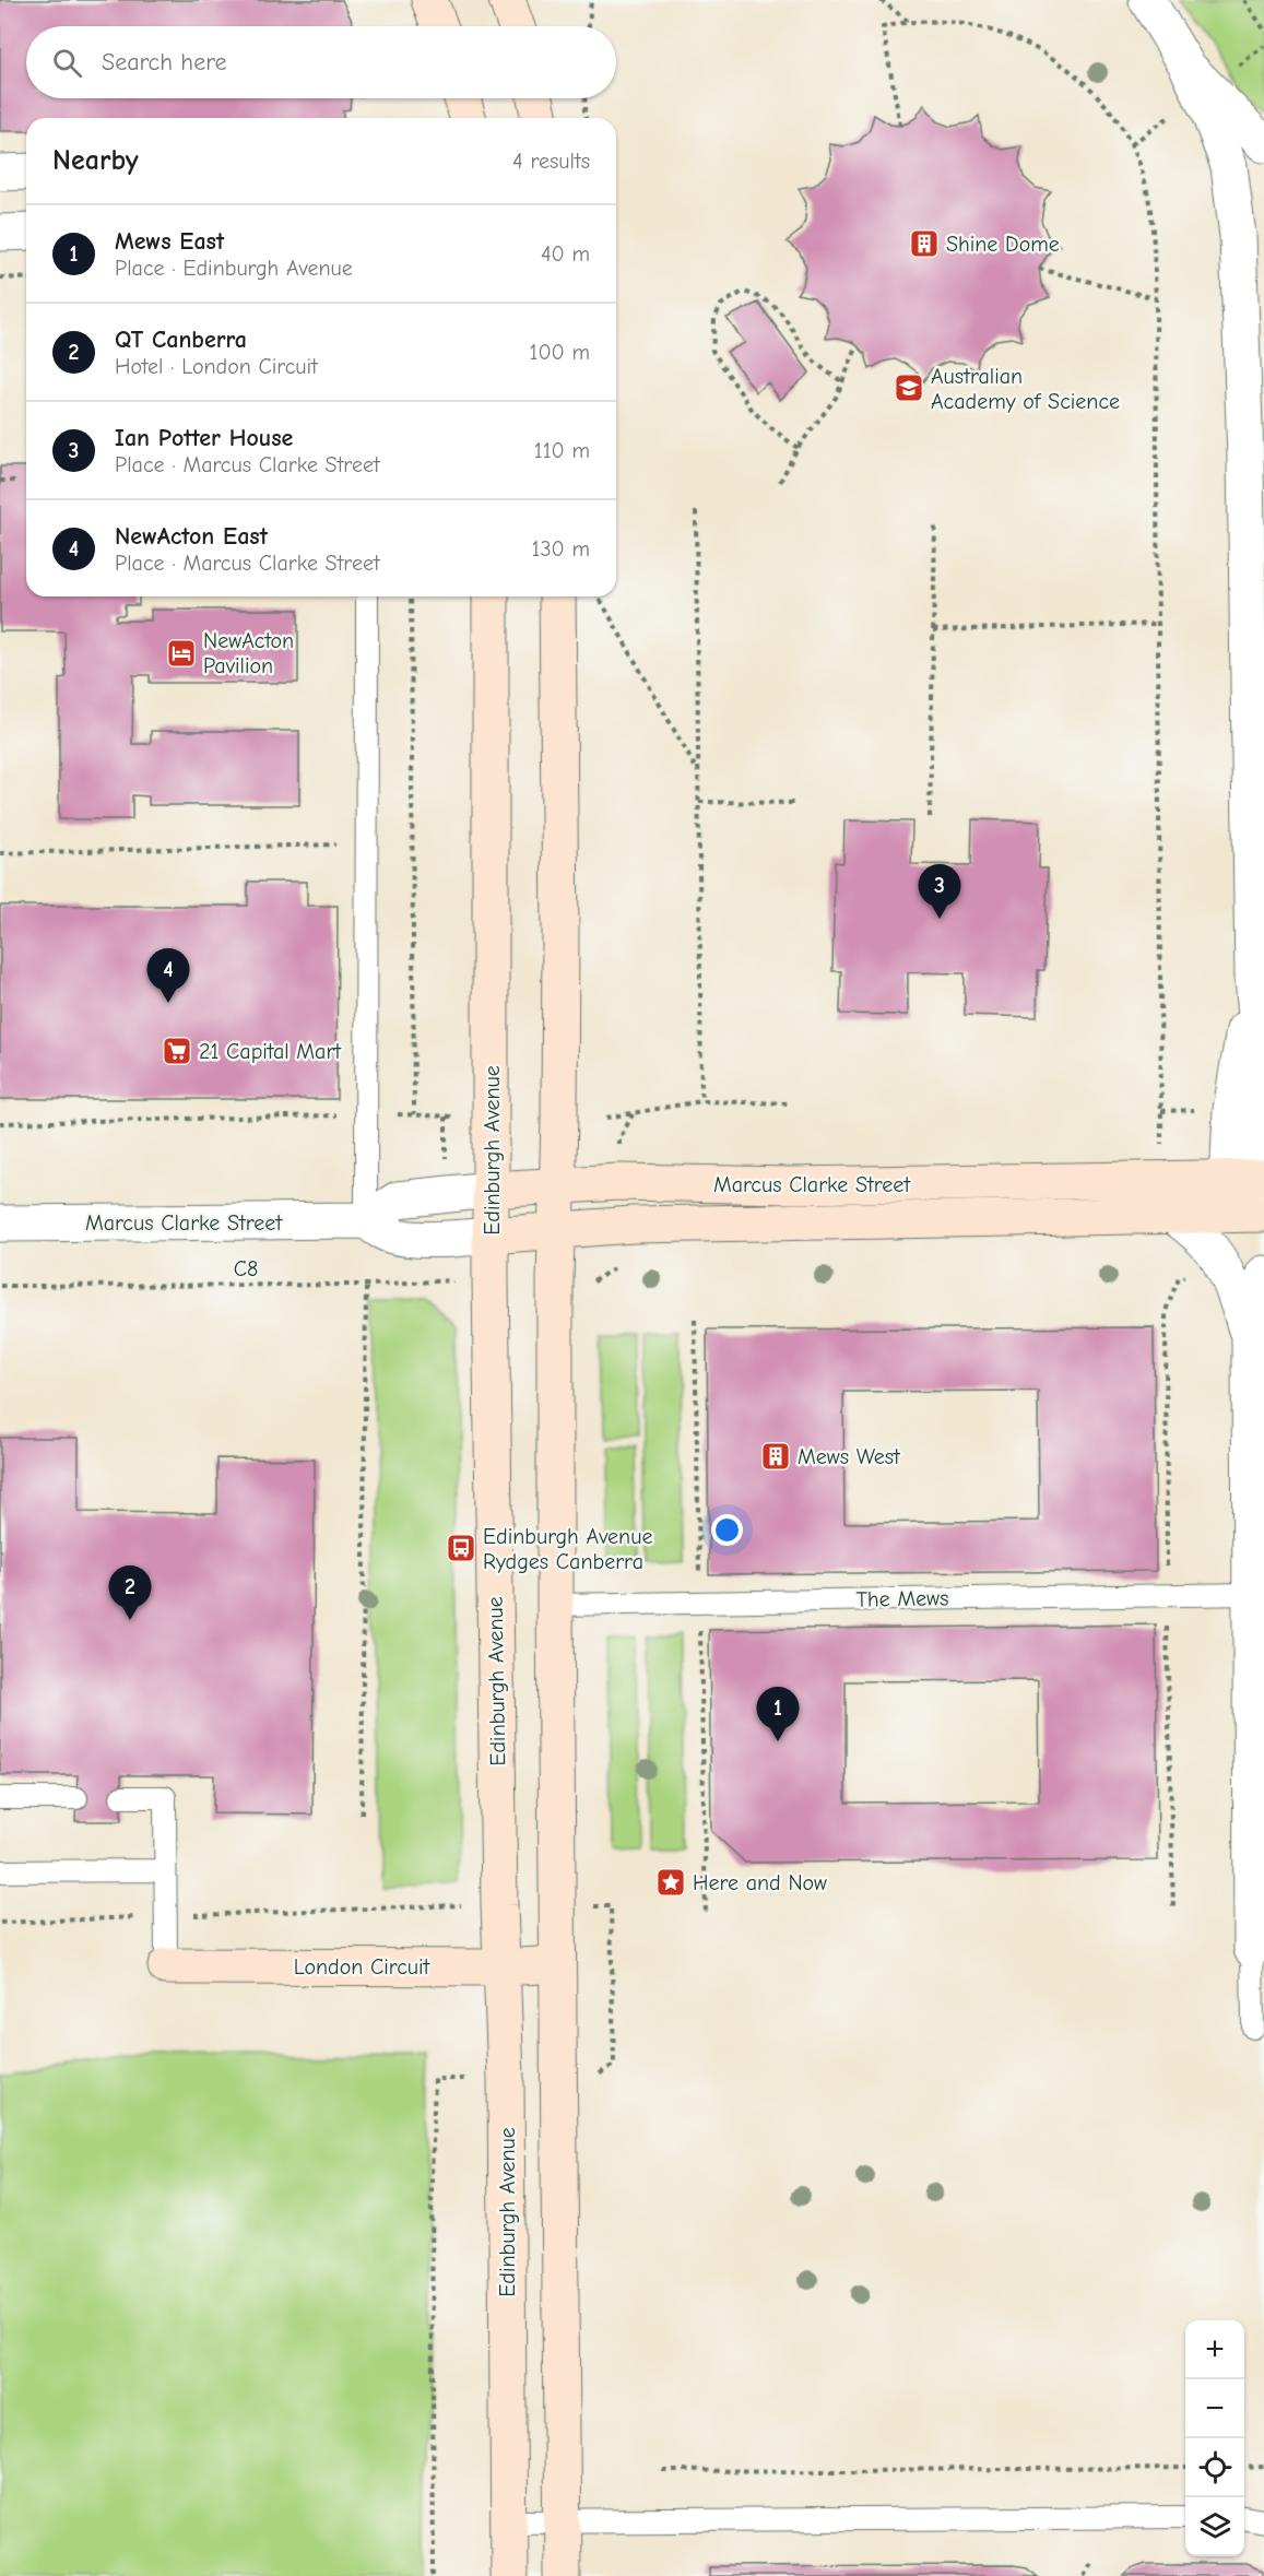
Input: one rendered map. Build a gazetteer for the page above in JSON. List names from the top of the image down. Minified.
{"streets":{"main road":["Edinburgh Avenue","Marcus Clarke Street","London Circuit"],"lane":["The Mews"],"path":["C8"]},"crossings":[["Edinburgh Avenue","Marcus Clarke Street"],["Edinburgh Avenue","C8"],["Edinburgh Avenue","London Circuit"]],"places":{"building":["Shine Dome","Mews West"],"school or university":["Australian Academy of Science"],"hotel":["NewActon Pavilion"],"supermarket":["21 Capital Mart"],"bus stop":["Edinburgh Avenue Rydges Canberra"],"place":["Here and Now"]},"page":{"search":"Search here","heading":["Nearby","4 results"],"list":[{"mark":"1","name":"Mews East","note":"Place · Edinburgh Avenue","value":"40 m"},{"mark":"2","name":"QT Canberra","note":"Hotel · London Circuit","value":"100 m"},{"mark":"3","name":"Ian Potter House","note":"Place · Marcus Clarke Street","value":"110 m"},{"mark":"4","name":"NewActon East","note":"Place · Marcus Clarke Street","value":"130 m"}],"pins":["3","4","2","1"],"map_buttons":["+","−"]}}
